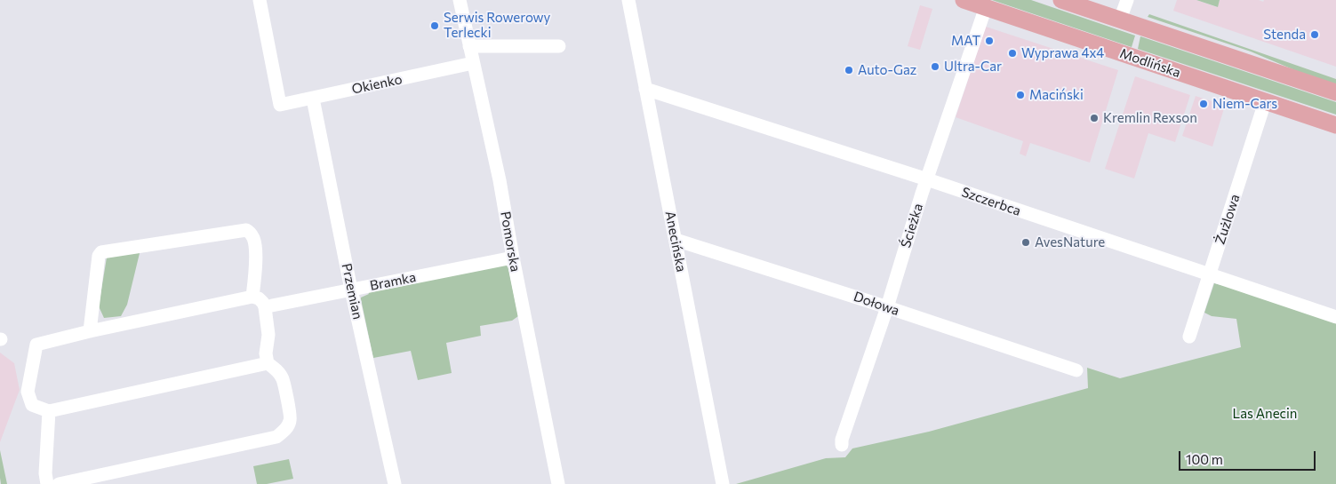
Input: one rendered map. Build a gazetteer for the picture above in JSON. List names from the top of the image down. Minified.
{"streets":{"main road":["Modlińska"],"street":["Okienko","Szczerbca","Żużlowa","Ścieżka","Pomorska","Anecińska","Bramka","Przemian","Dołowa"]},"crossings":[["Modlińska","Żużlowa"],["Modlińska","Ścieżka"],["Okienko","Pomorska"],["Okienko","Przemian"],["Szczerbca","Żużlowa"],["Szczerbca","Ścieżka"],["Szczerbca","Anecińska"],["Ścieżka","Dołowa"],["Pomorska","Bramka"],["Anecińska","Dołowa"],["Bramka","Przemian"]],"parks":["Las Anecin"],"places":["Serwis Rowerowy Terlecki","Stenda","MAT","Wyprawa 4x4","Ultra-Car","Auto-Gaz","Maciński","Niem-Cars","Kremlin Rexson","AvesNature"],"scale_bar":"100 m"}
